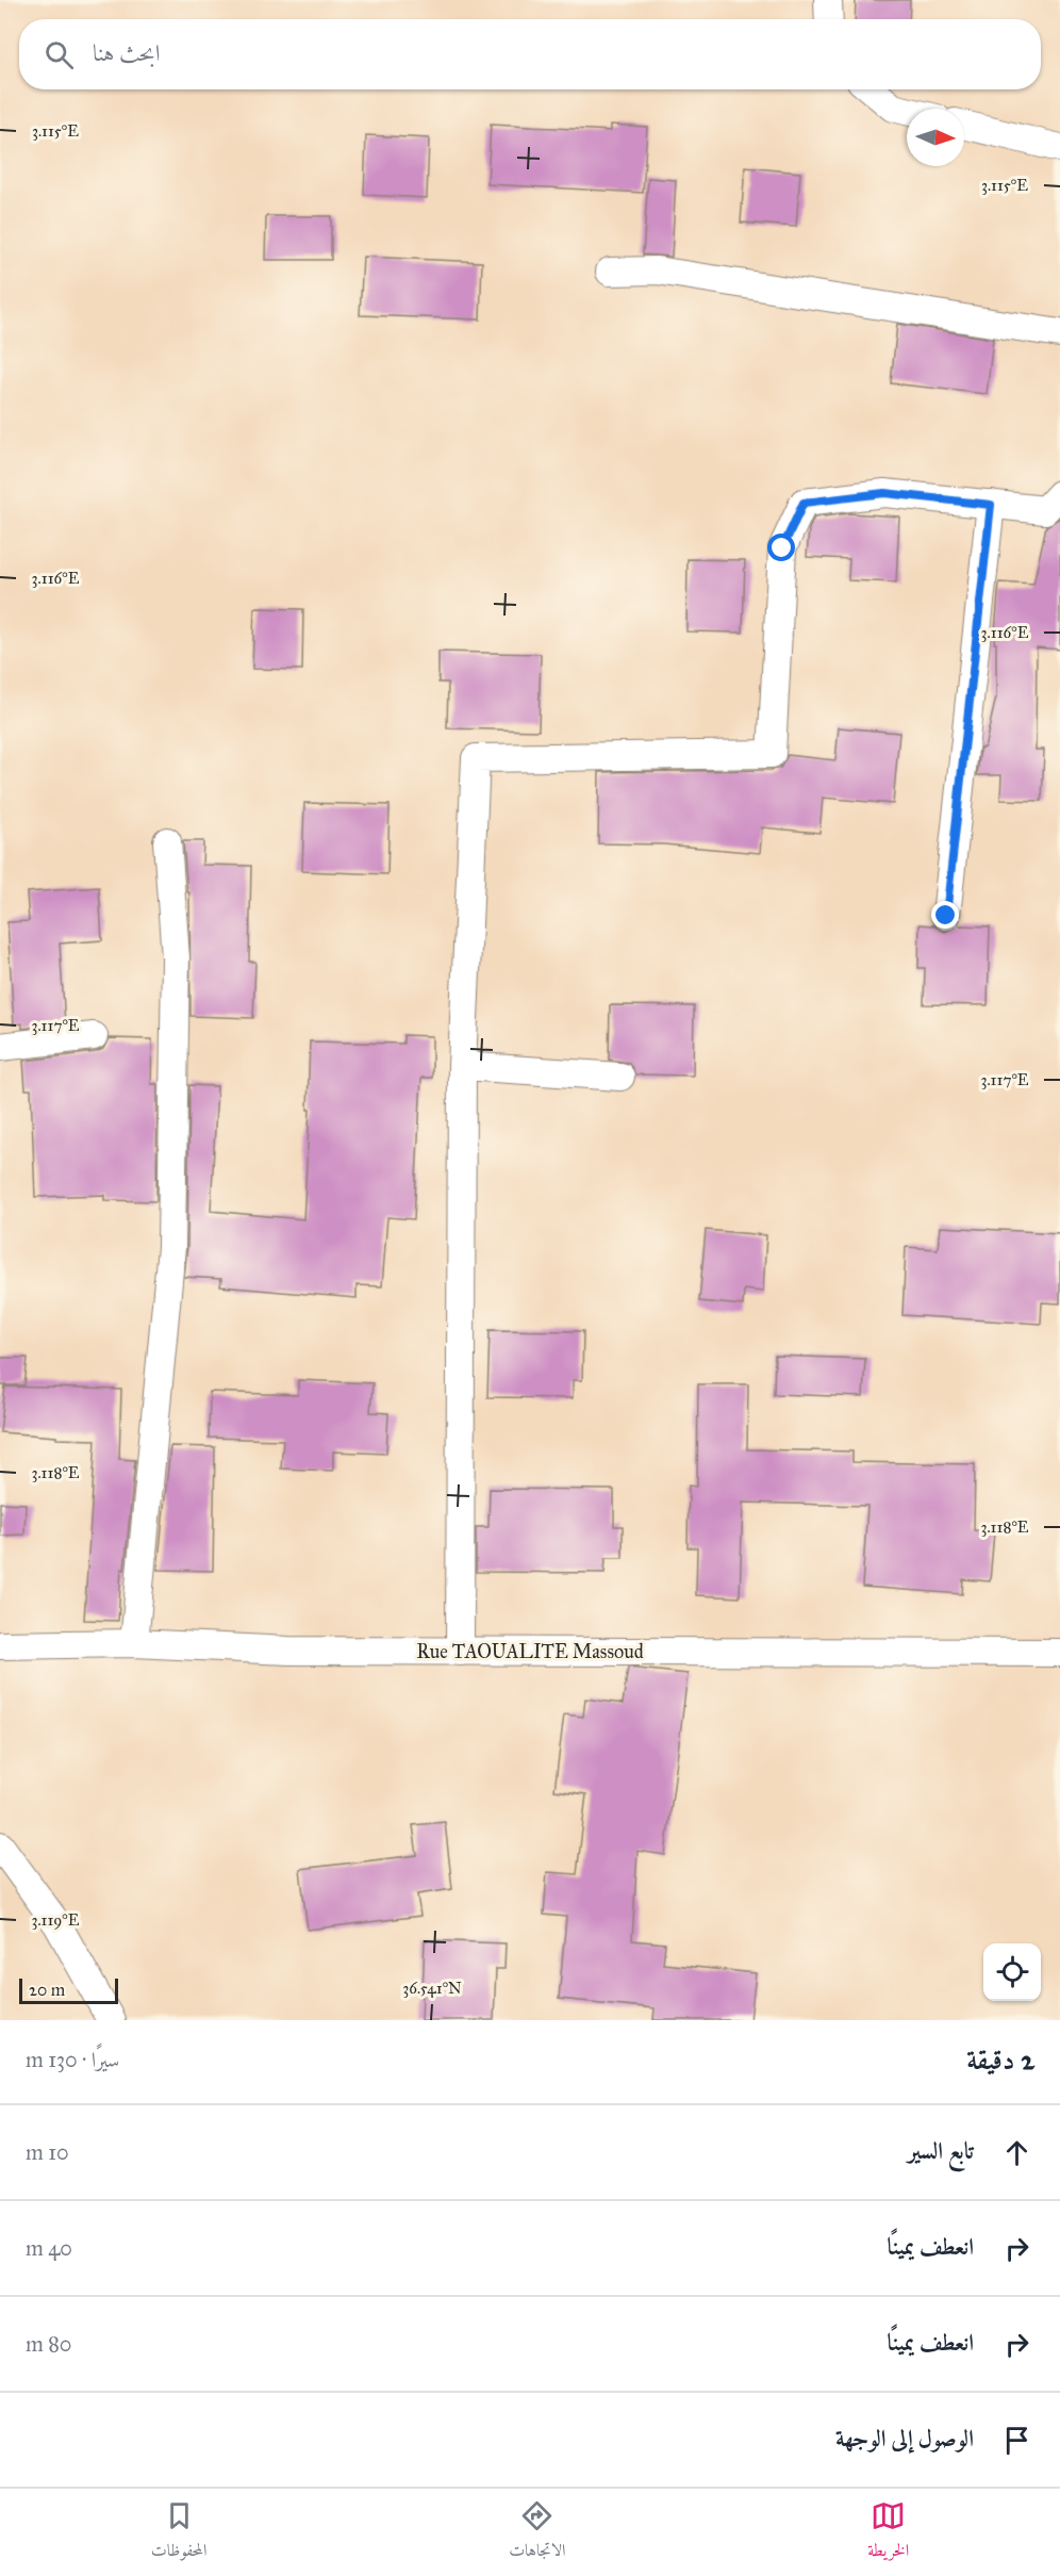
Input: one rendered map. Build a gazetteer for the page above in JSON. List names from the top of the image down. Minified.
{"streets":{"street":["Rue TAOUALITE Massoud"]},"scale_bar":"20 m","north":"right","page":{"search":"ابحث هنا","scale":"20 m","heading":["2 دقيقة","سيرًا · 130 m"],"list":[["تابع السير","10 m"],["انعطف يمينًا","40 m"],["انعطف يمينًا","80 m"],"الوصول إلى الوجهة"],"nav":["الخريطة","الاتجاهات","المحفوظات"]},"coordinates":["3.115°E","3.116°E","3.117°E","3.118°E","3.119°E","36.541°N"]}
